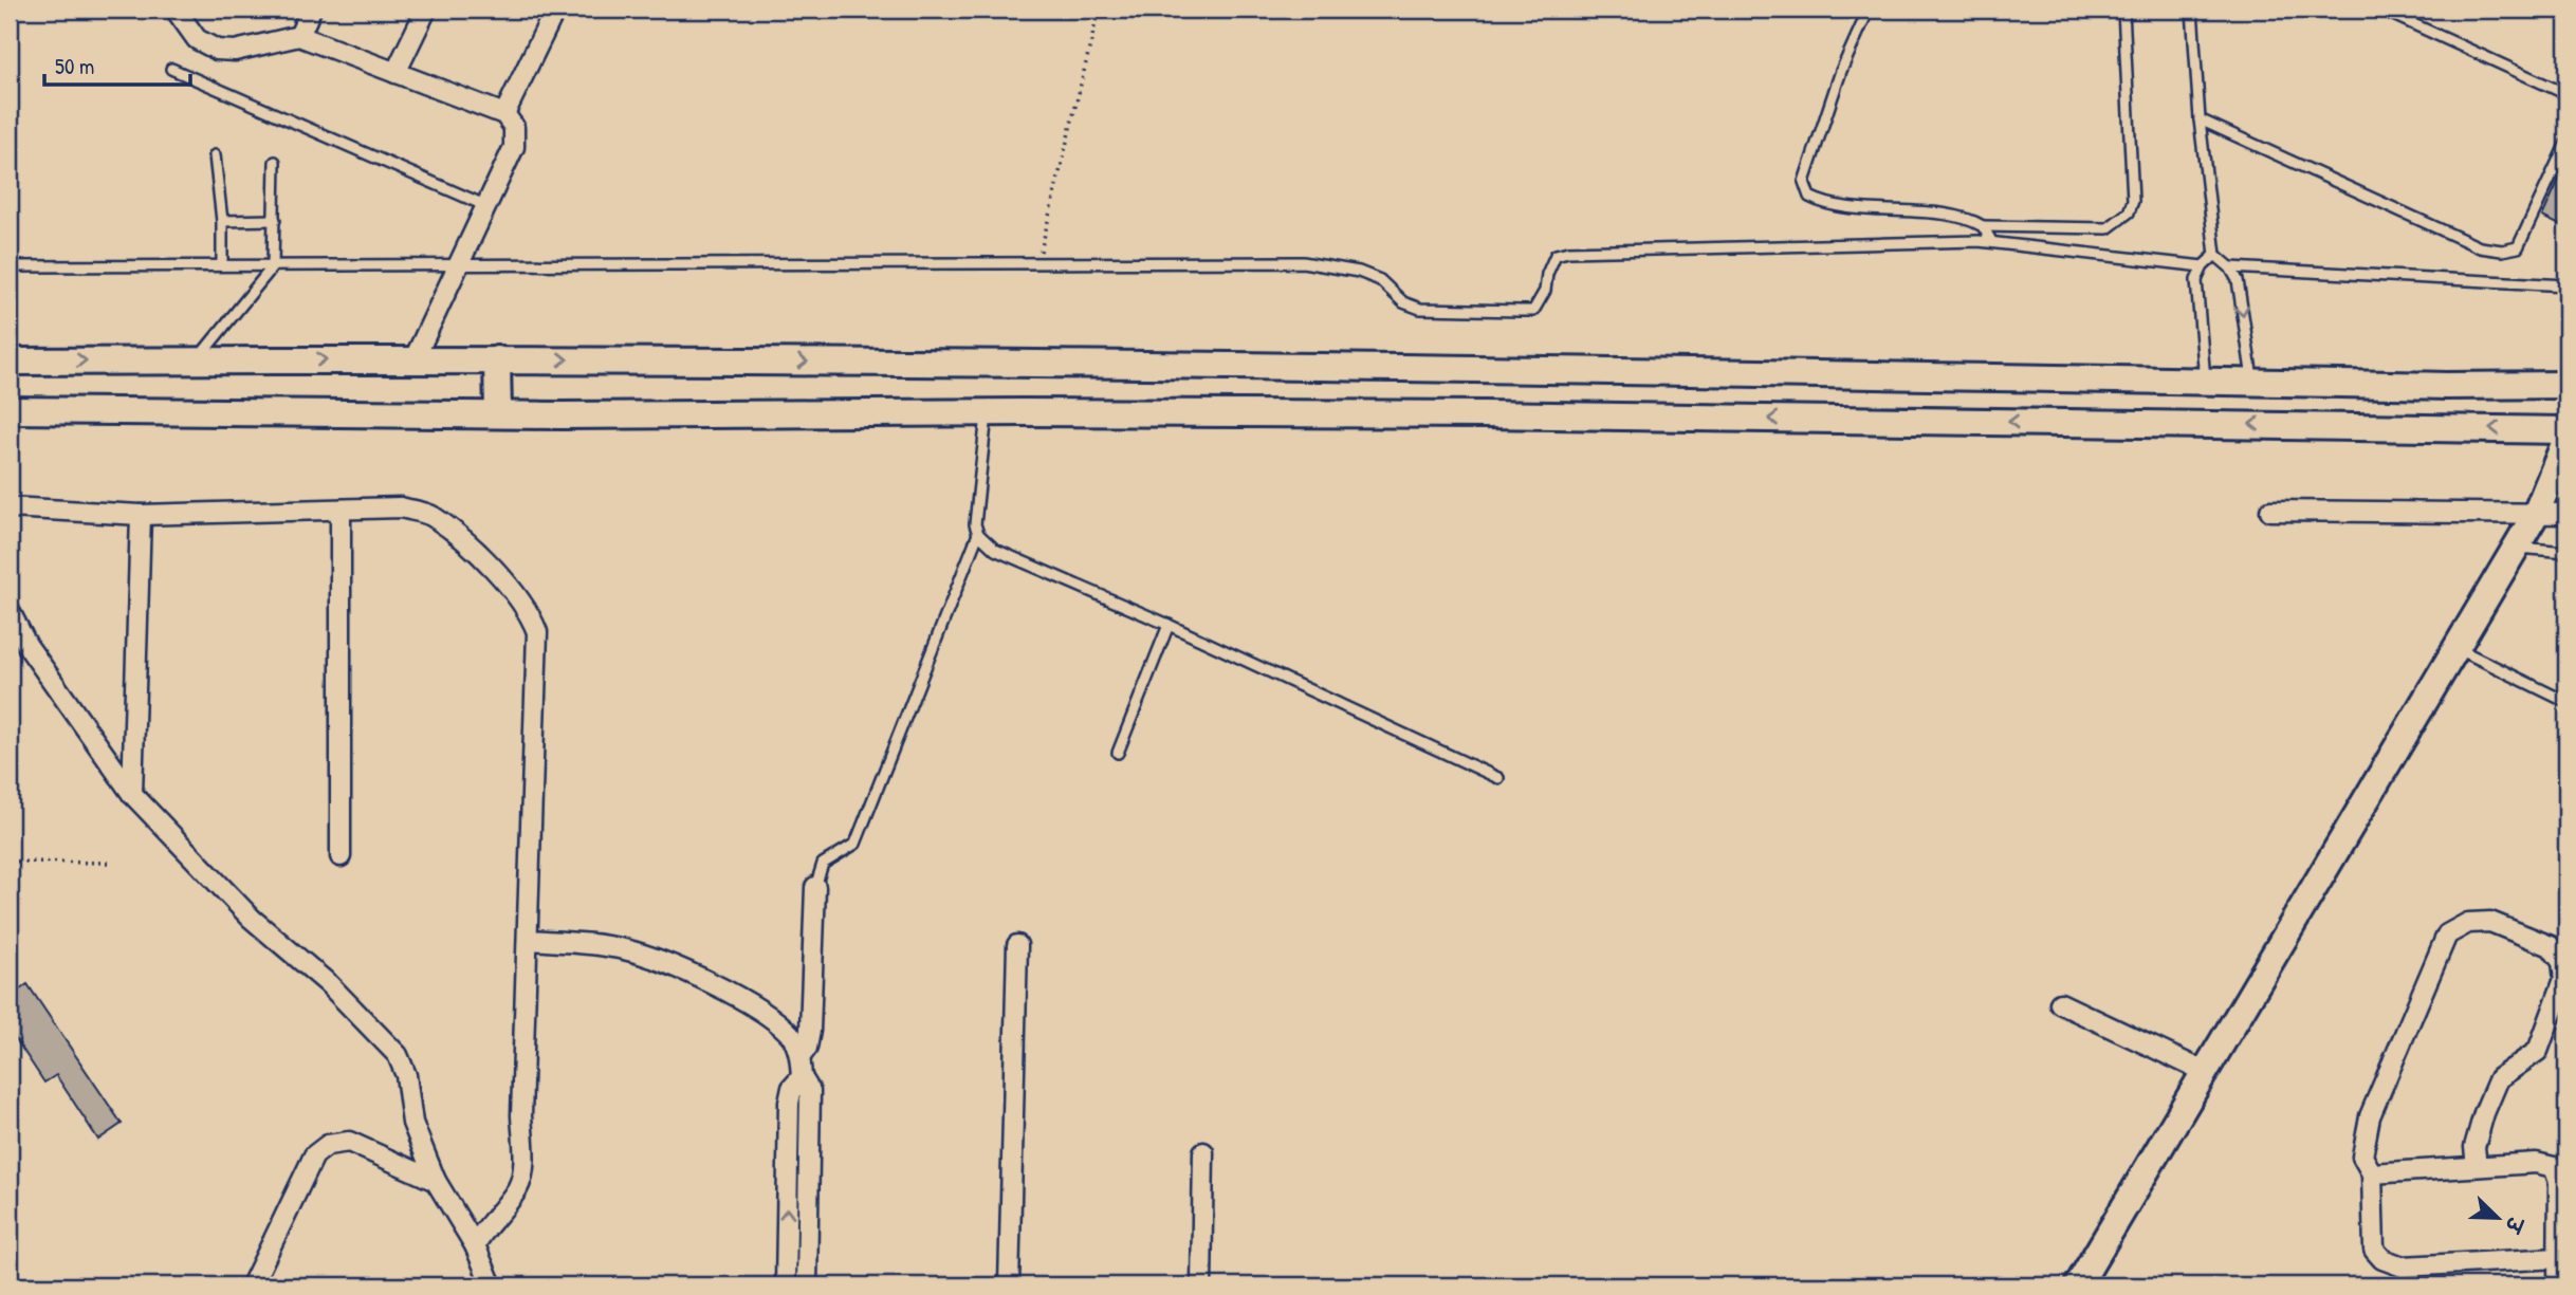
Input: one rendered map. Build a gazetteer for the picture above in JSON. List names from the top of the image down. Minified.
{"scale_bar":"50 m","north":"bottom right"}
